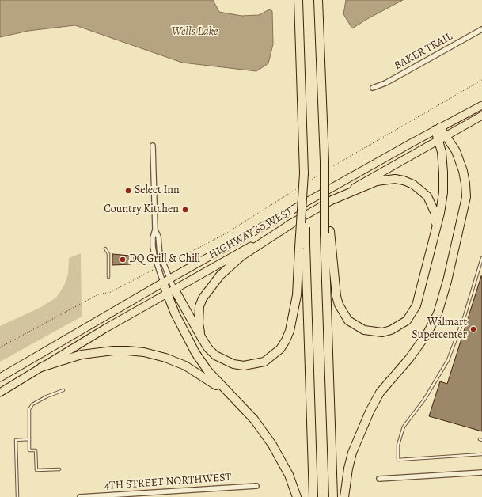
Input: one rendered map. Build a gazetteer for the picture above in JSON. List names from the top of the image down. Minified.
{"streets":{"main road":["HIGHWAY 60 WEST"],"street":["BAKER TRAIL","4TH STREET NORTHWEST"]},"water":["Wells Lake"],"places":["Select Inn","Country Kitchen","DQ Grill & Chill","Walmart Supercenter"]}
